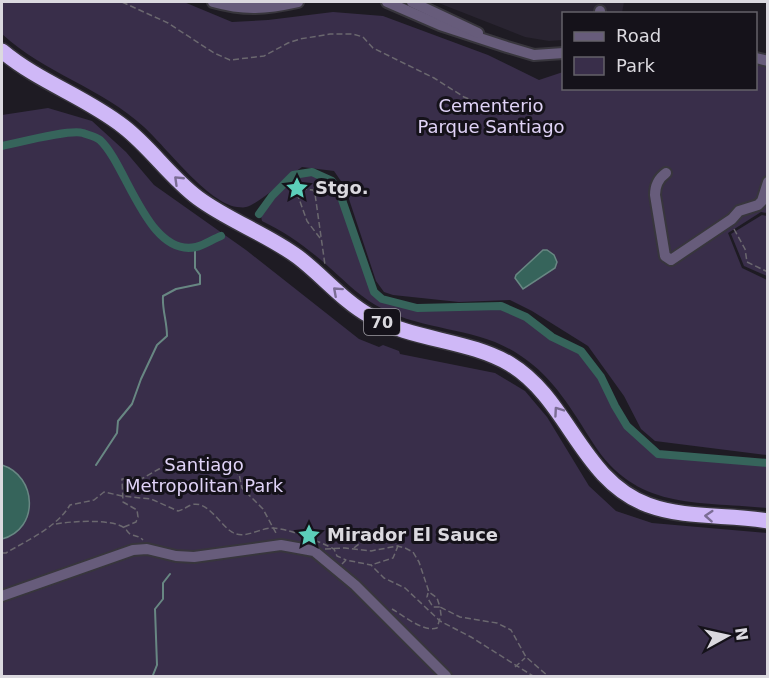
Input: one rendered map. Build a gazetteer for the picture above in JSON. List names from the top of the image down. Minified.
{"streets":{"highway":["70"]},"parks":["Cementerio Parque Santiago","Santiago Metropolitan Park"],"places":{"place":["Stgo.","Mirador El Sauce"]},"legend":["Road","Park"],"north":"right"}
